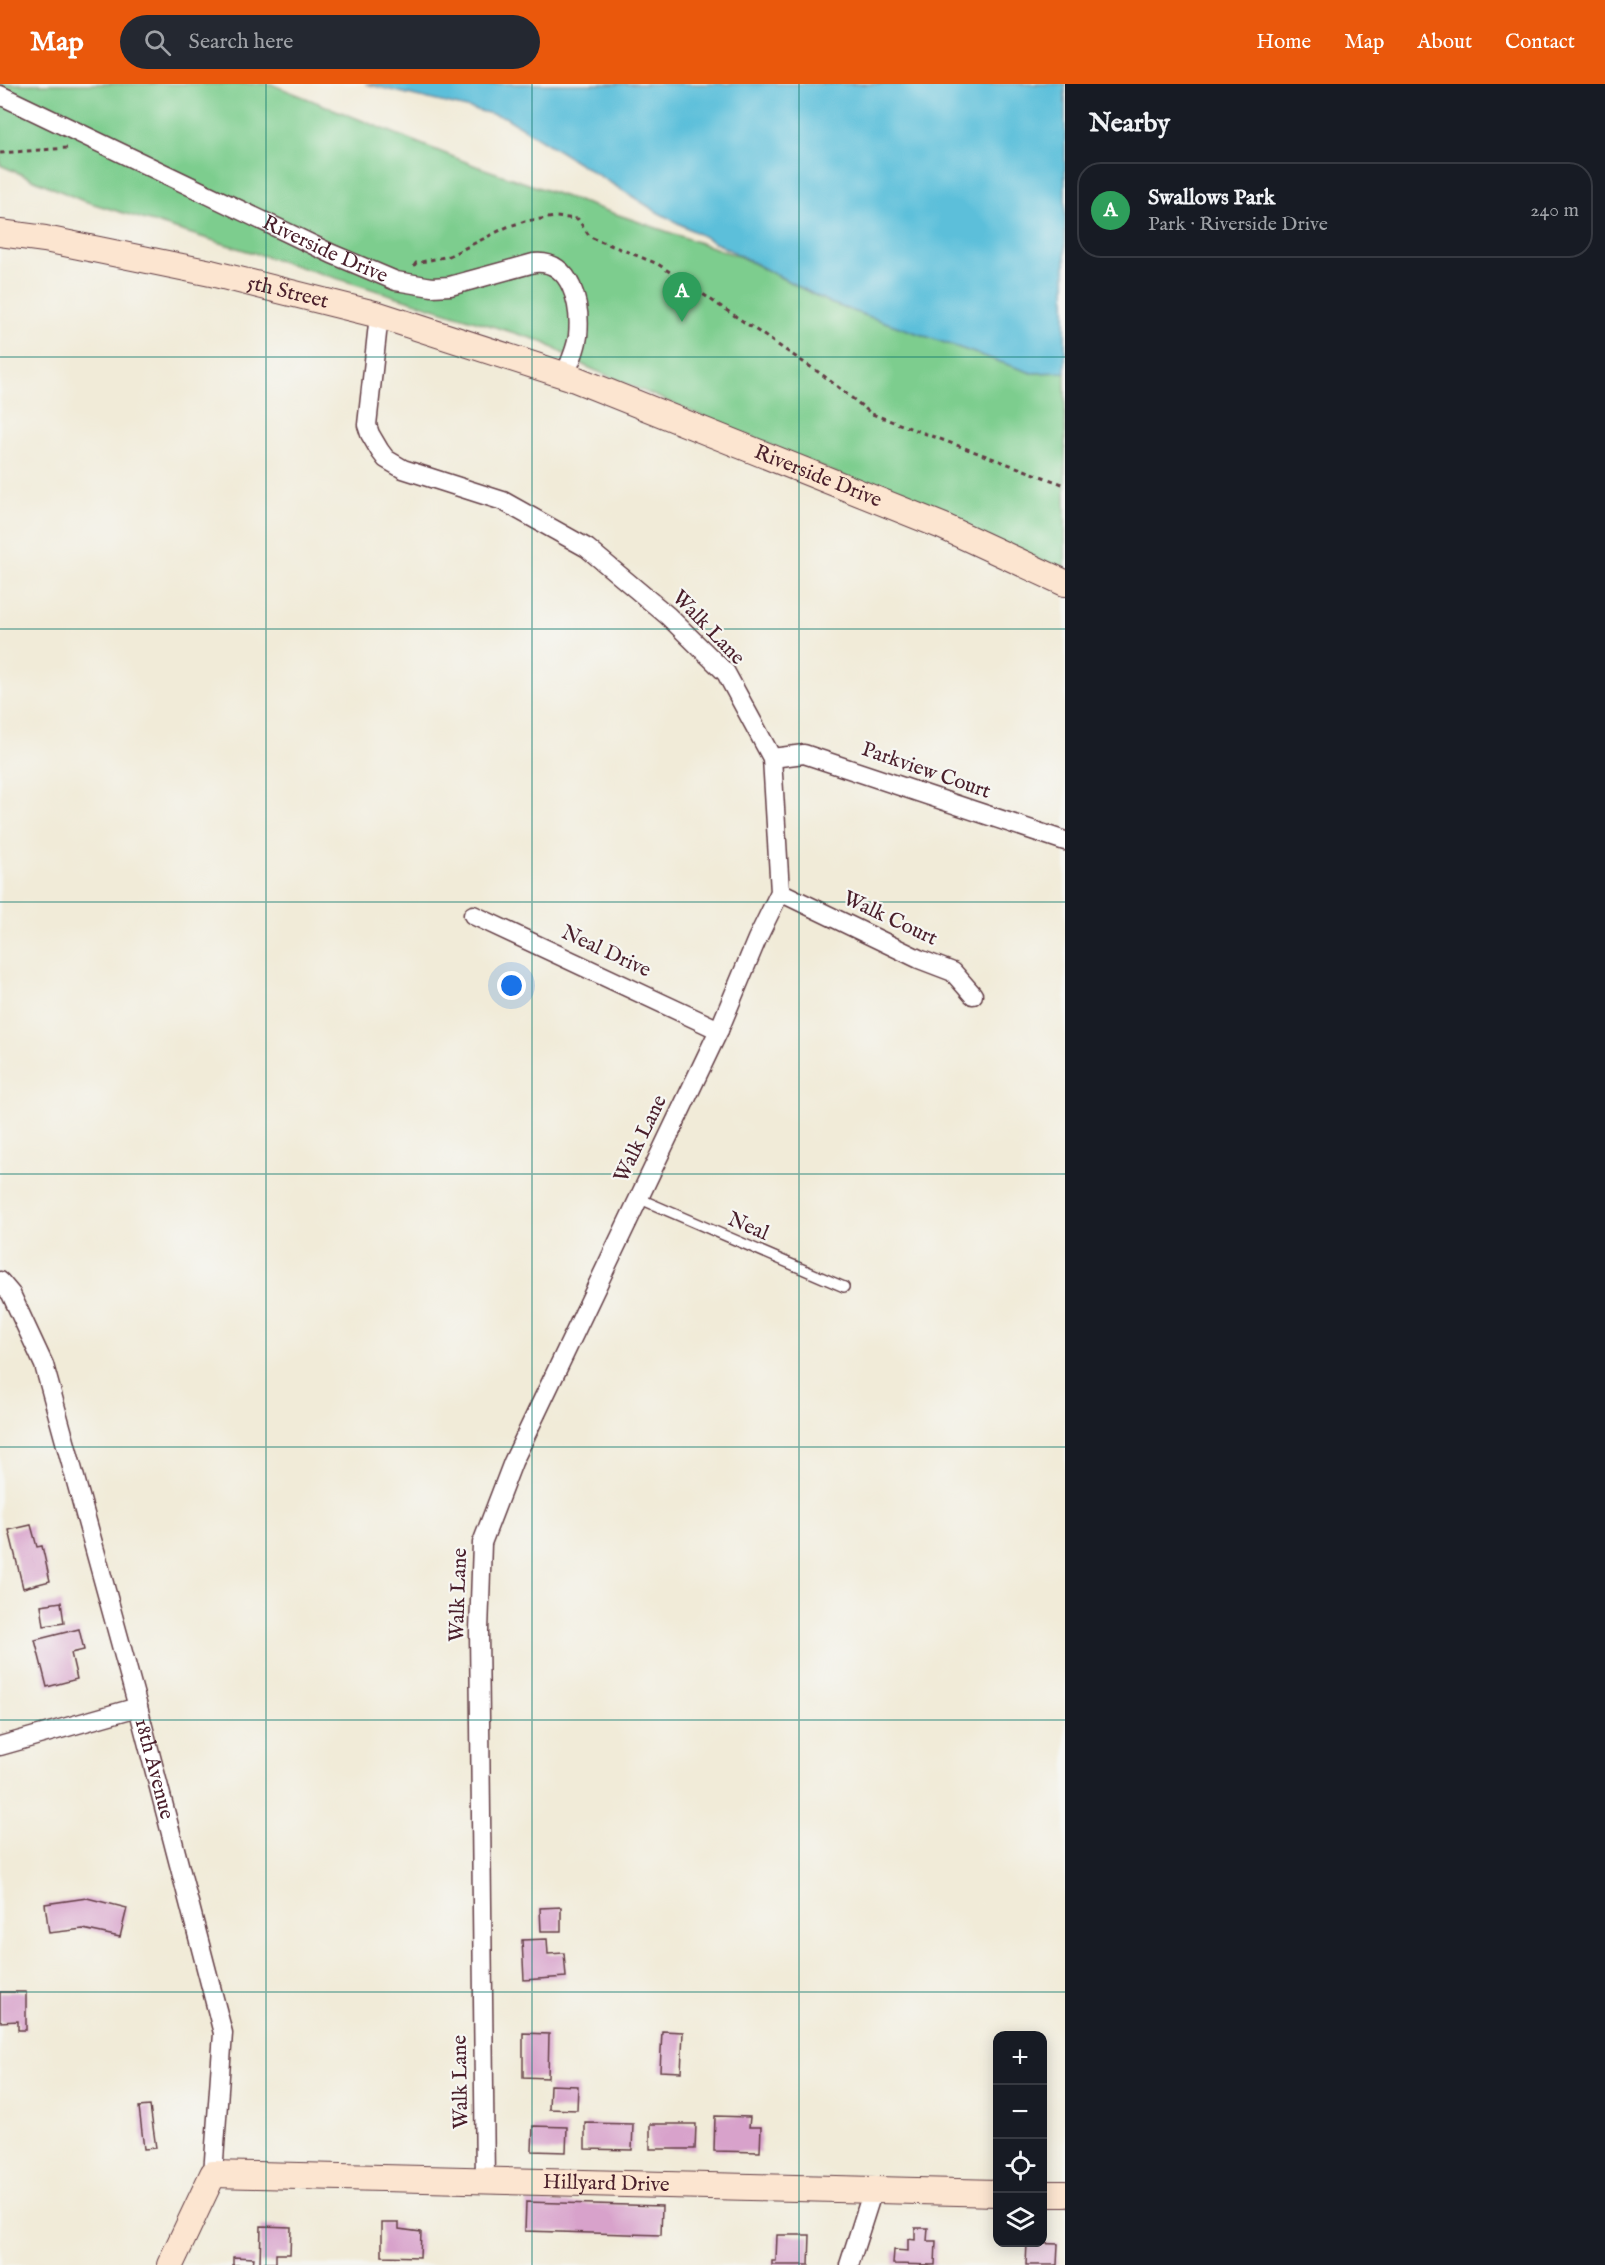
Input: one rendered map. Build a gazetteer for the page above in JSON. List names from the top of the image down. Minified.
{"streets":{"main road":["Riverside Drive","5th Street","18th Avenue","Hillyard Drive"],"street":["Walk Lane","Parkview Court","Walk Court","Neal Drive"],"lane":["Neal"]},"crossings":[["Riverside Drive","5th Street"],["5th Street","Walk Lane"],["Walk Lane","Parkview Court"],["Walk Lane","Walk Court"],["Walk Lane","Neal Drive"],["Walk Lane","Neal"],["Walk Lane","Hillyard Drive"],["18th Avenue","Hillyard Drive"]],"page":{"header":"Map","search":"Search here","nav":["Home","Map","About","Contact"],"heading":"Nearby","list":[{"mark":"A","name":"Swallows Park","note":"Park · Riverside Drive","value":"240 m"}],"pins":"A","map_buttons":["+","−"]}}
